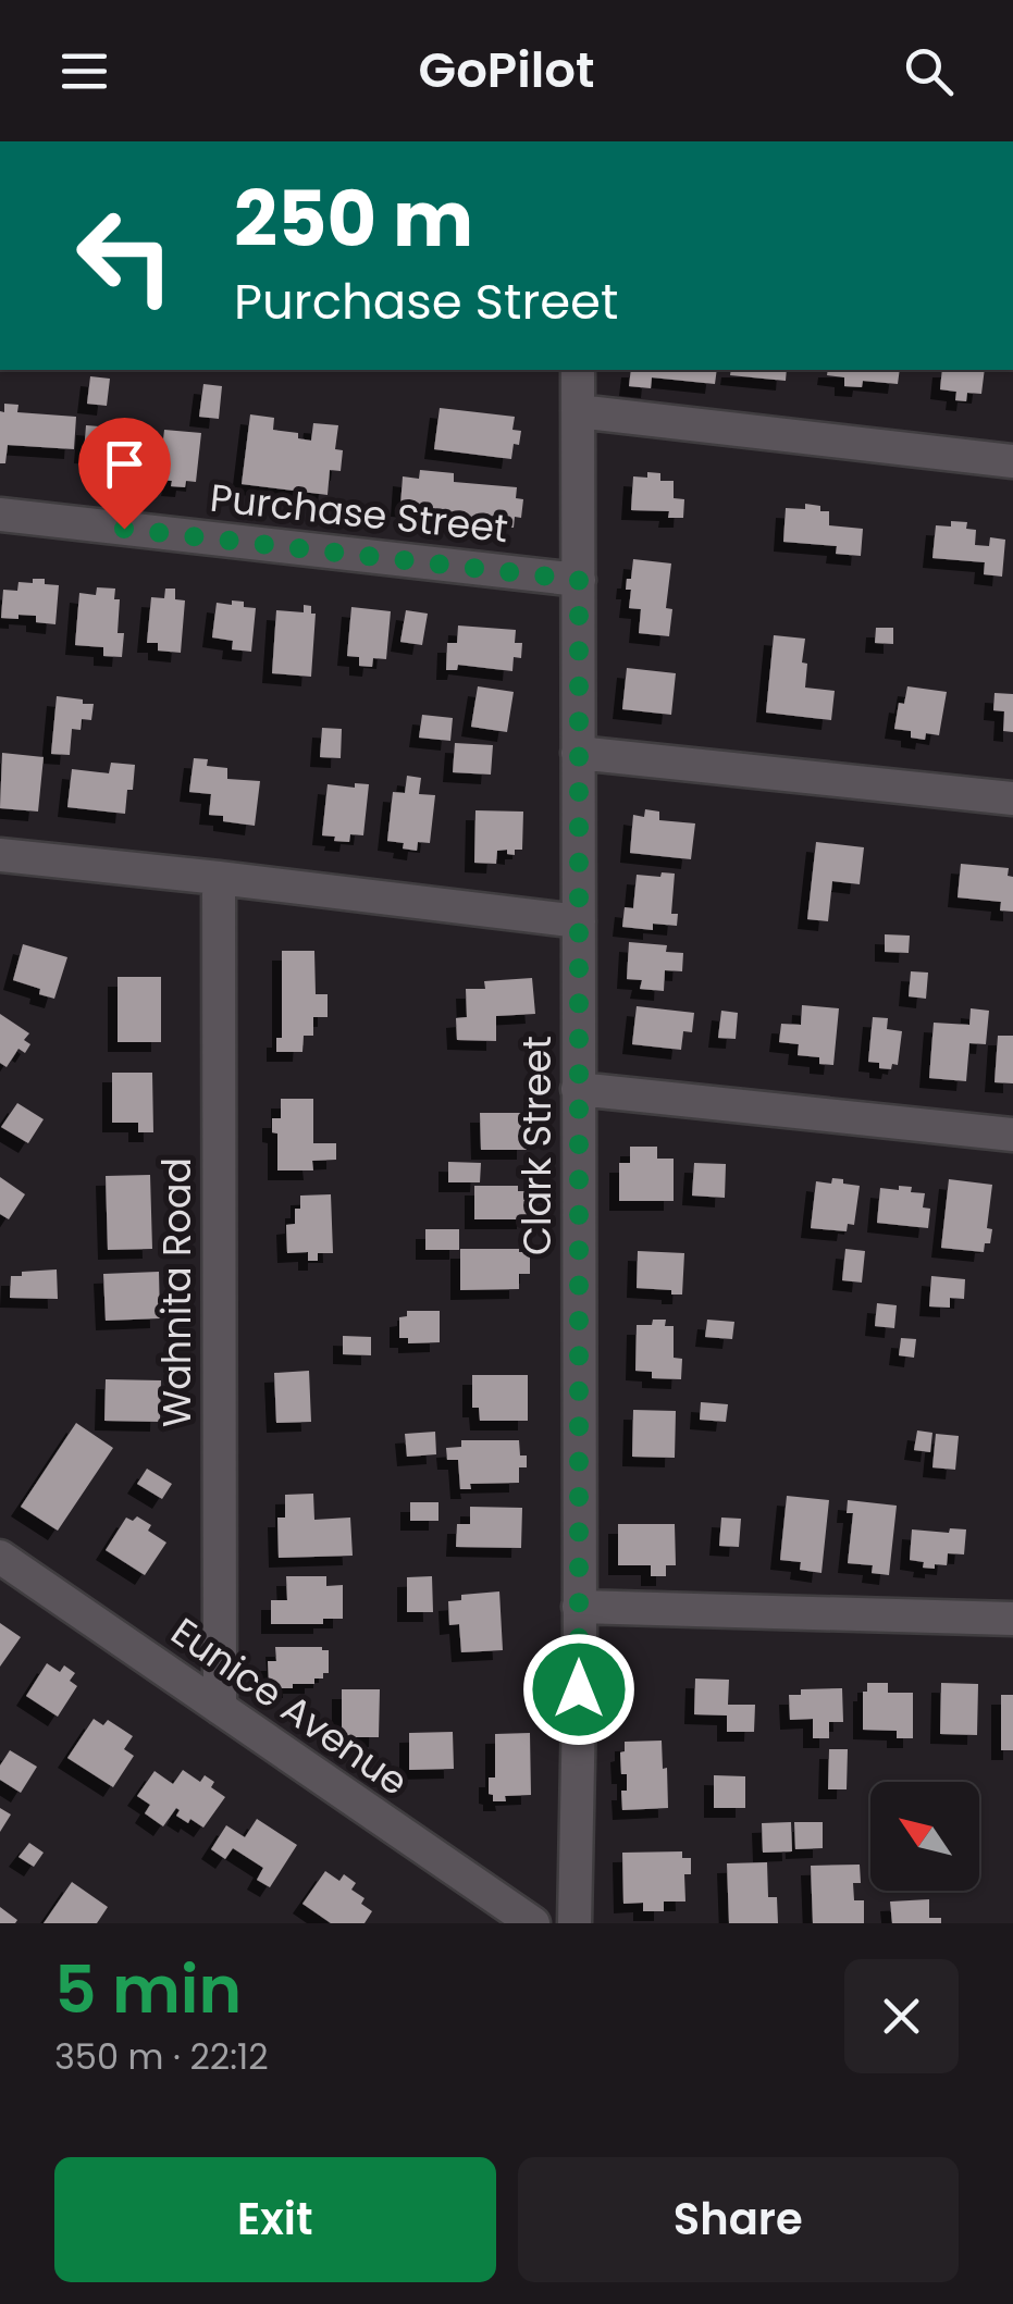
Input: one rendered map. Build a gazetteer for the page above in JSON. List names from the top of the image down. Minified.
{"streets":{"street":["Purchase Street","Clark Street","Wahnita Road","Eunice Avenue"]},"crossings":[["Purchase Street","Clark Street"],["Wahnita Road","Eunice Avenue"]],"north":"top left","page":{"header":"GoPilot","turn":["250 m","Purchase Street"],"heading":["5 min","350 m · 22:12"],"buttons":["Exit","Share"]}}
